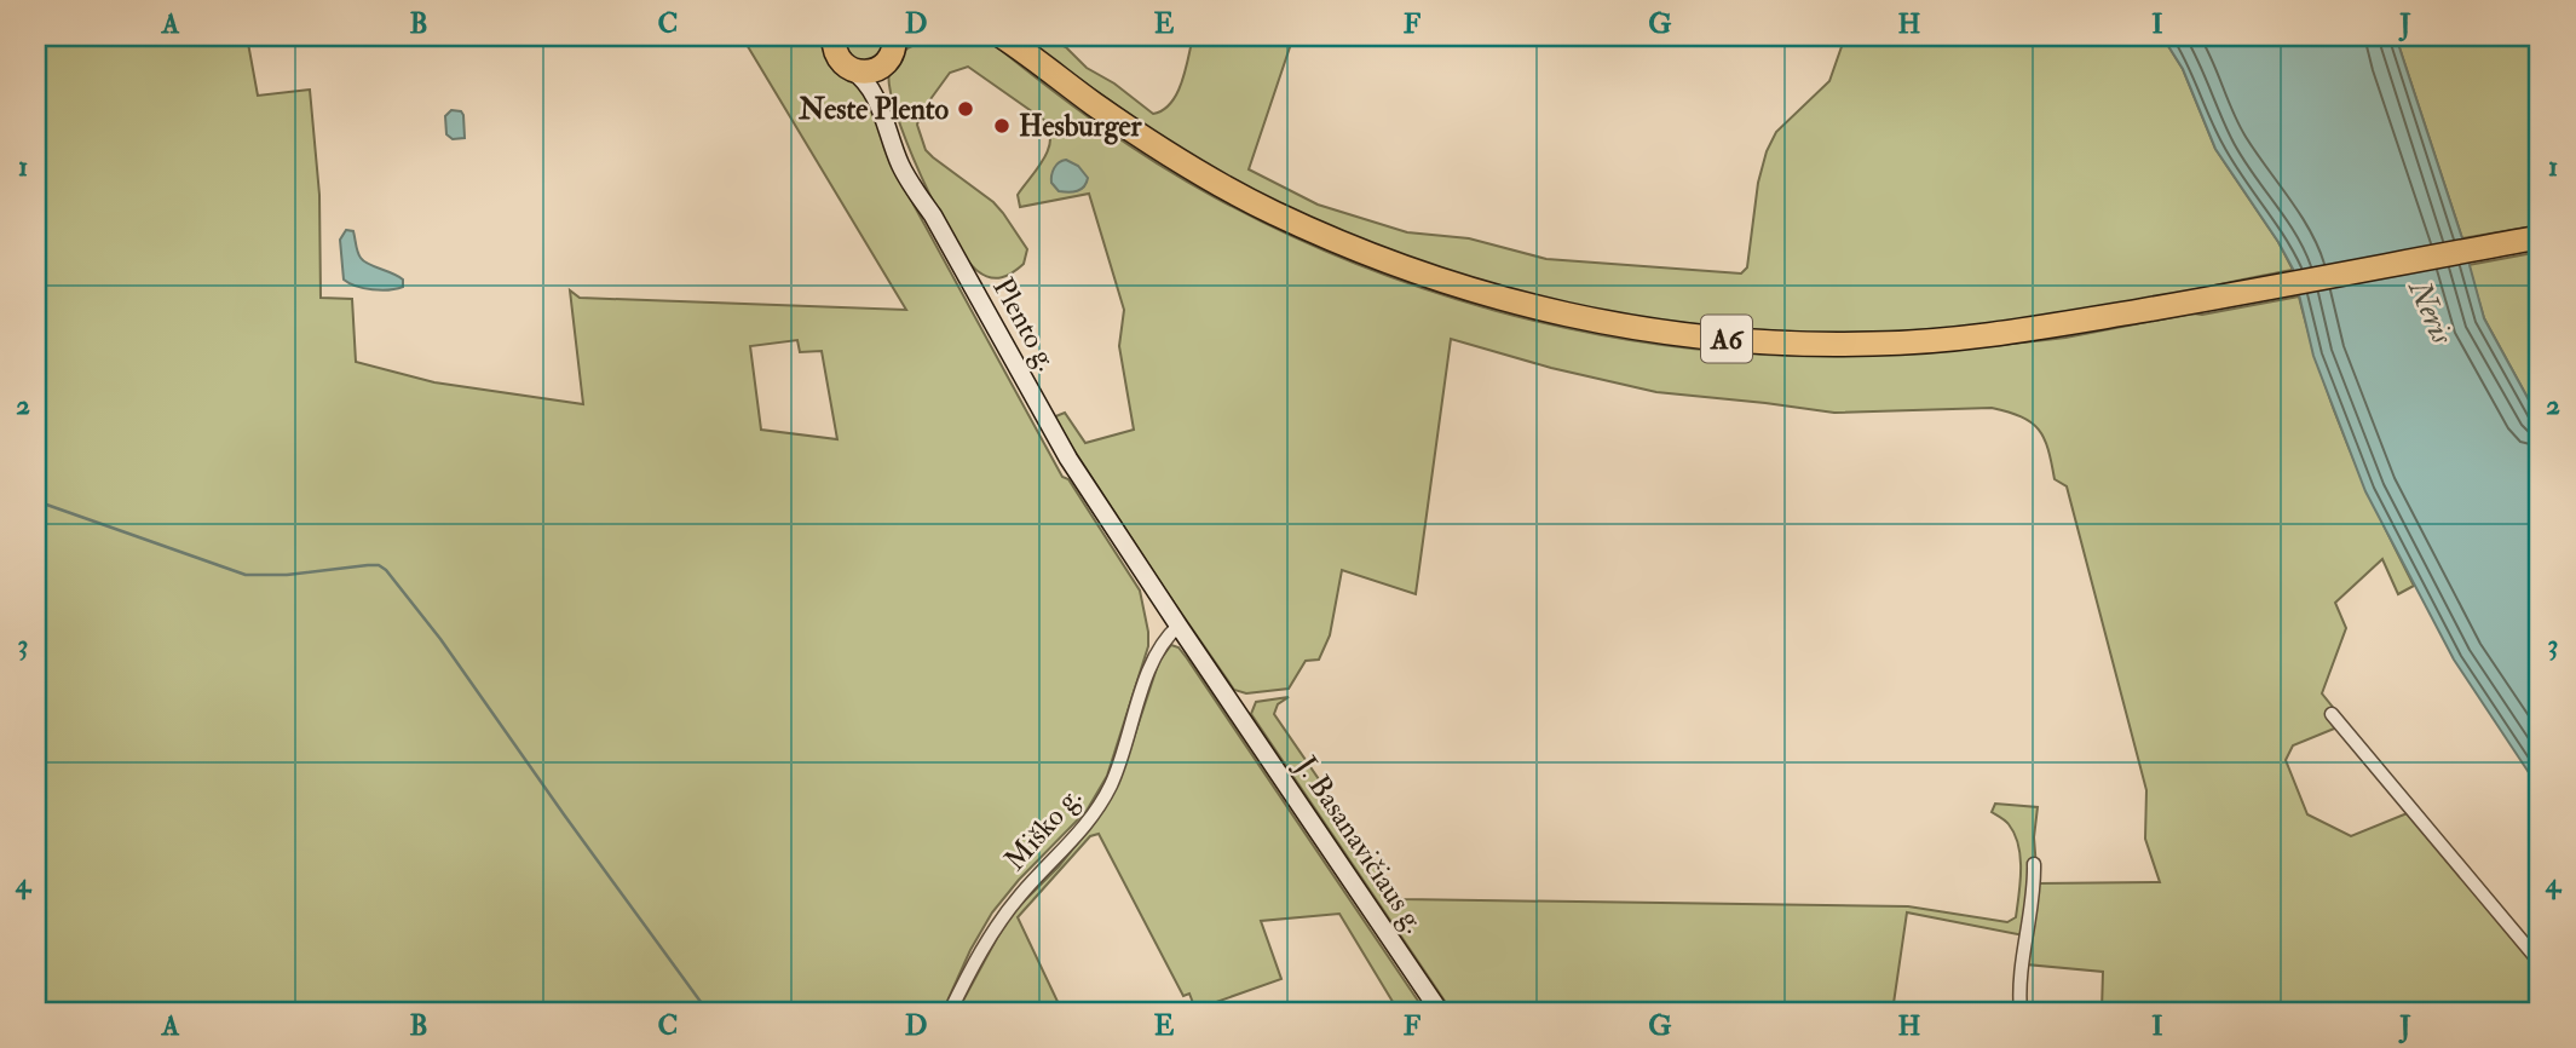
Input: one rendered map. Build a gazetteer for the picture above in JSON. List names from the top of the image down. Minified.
{"streets":{"highway":["A6"],"main road":["Plento g.","J. Basanavičiaus g."],"street":["Miško g."]},"crossings":[["Plento g.","Miško g."],["Plento g.","J. Basanavičiaus g."],["Miško g.","J. Basanavičiaus g."]],"water":["Neris"],"places":["Neste Plento","Hesburger"],"grid":{"columns":["A","B","C","D","E","F","G","H","I","J"],"rows":["1","2","3","4"]}}
